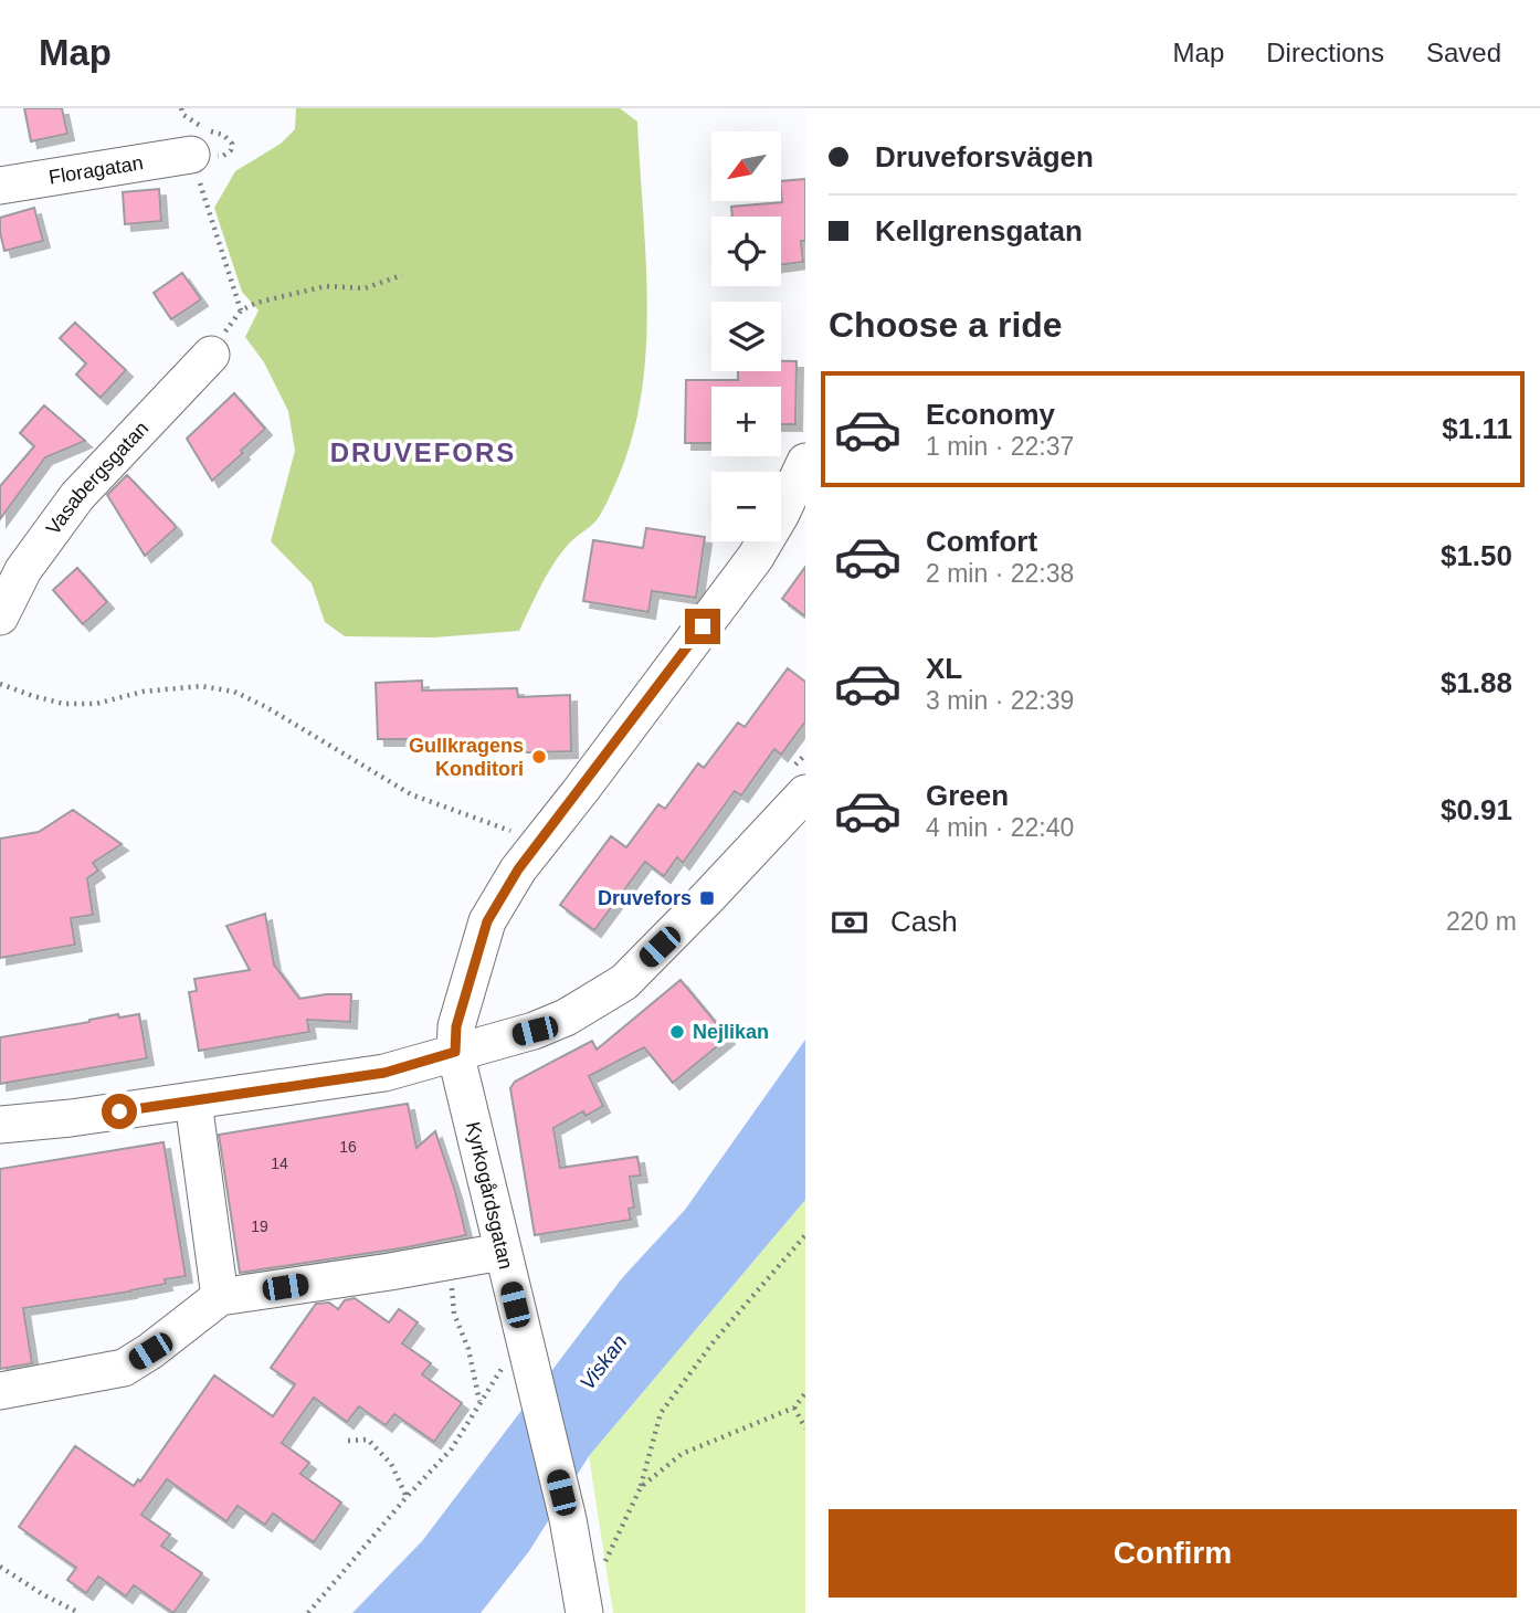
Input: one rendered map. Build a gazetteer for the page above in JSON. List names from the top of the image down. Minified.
{"streets":{"street":["Floragatan","Vasabergsgatan","Kyrkogårdsgatan"]},"districts":["DRUVEFORS"],"water":["Viskan"],"places":{"other":["Gullkragens Konditori","Nejlikan"],"transit":["Druvefors"]},"house_numbers":["16","14","19"],"north":"bottom left","page":{"header":"Map","nav":["Map","Directions","Saved"],"banner":["Druveforsvägen","Kellgrensgatan"],"map_buttons":["+","−"],"heading":"Choose a ride","list":[{"name":"Economy","note":"1 min · 22:37","value":"$1.11"},{"name":"Comfort","note":"2 min · 22:38","value":"$1.50"},{"name":"XL","note":"3 min · 22:39","value":"$1.88"},{"name":"Green","note":"4 min · 22:40","value":"$0.91"}],"pay":["Cash","220 m"],"buttons":"Confirm"}}
